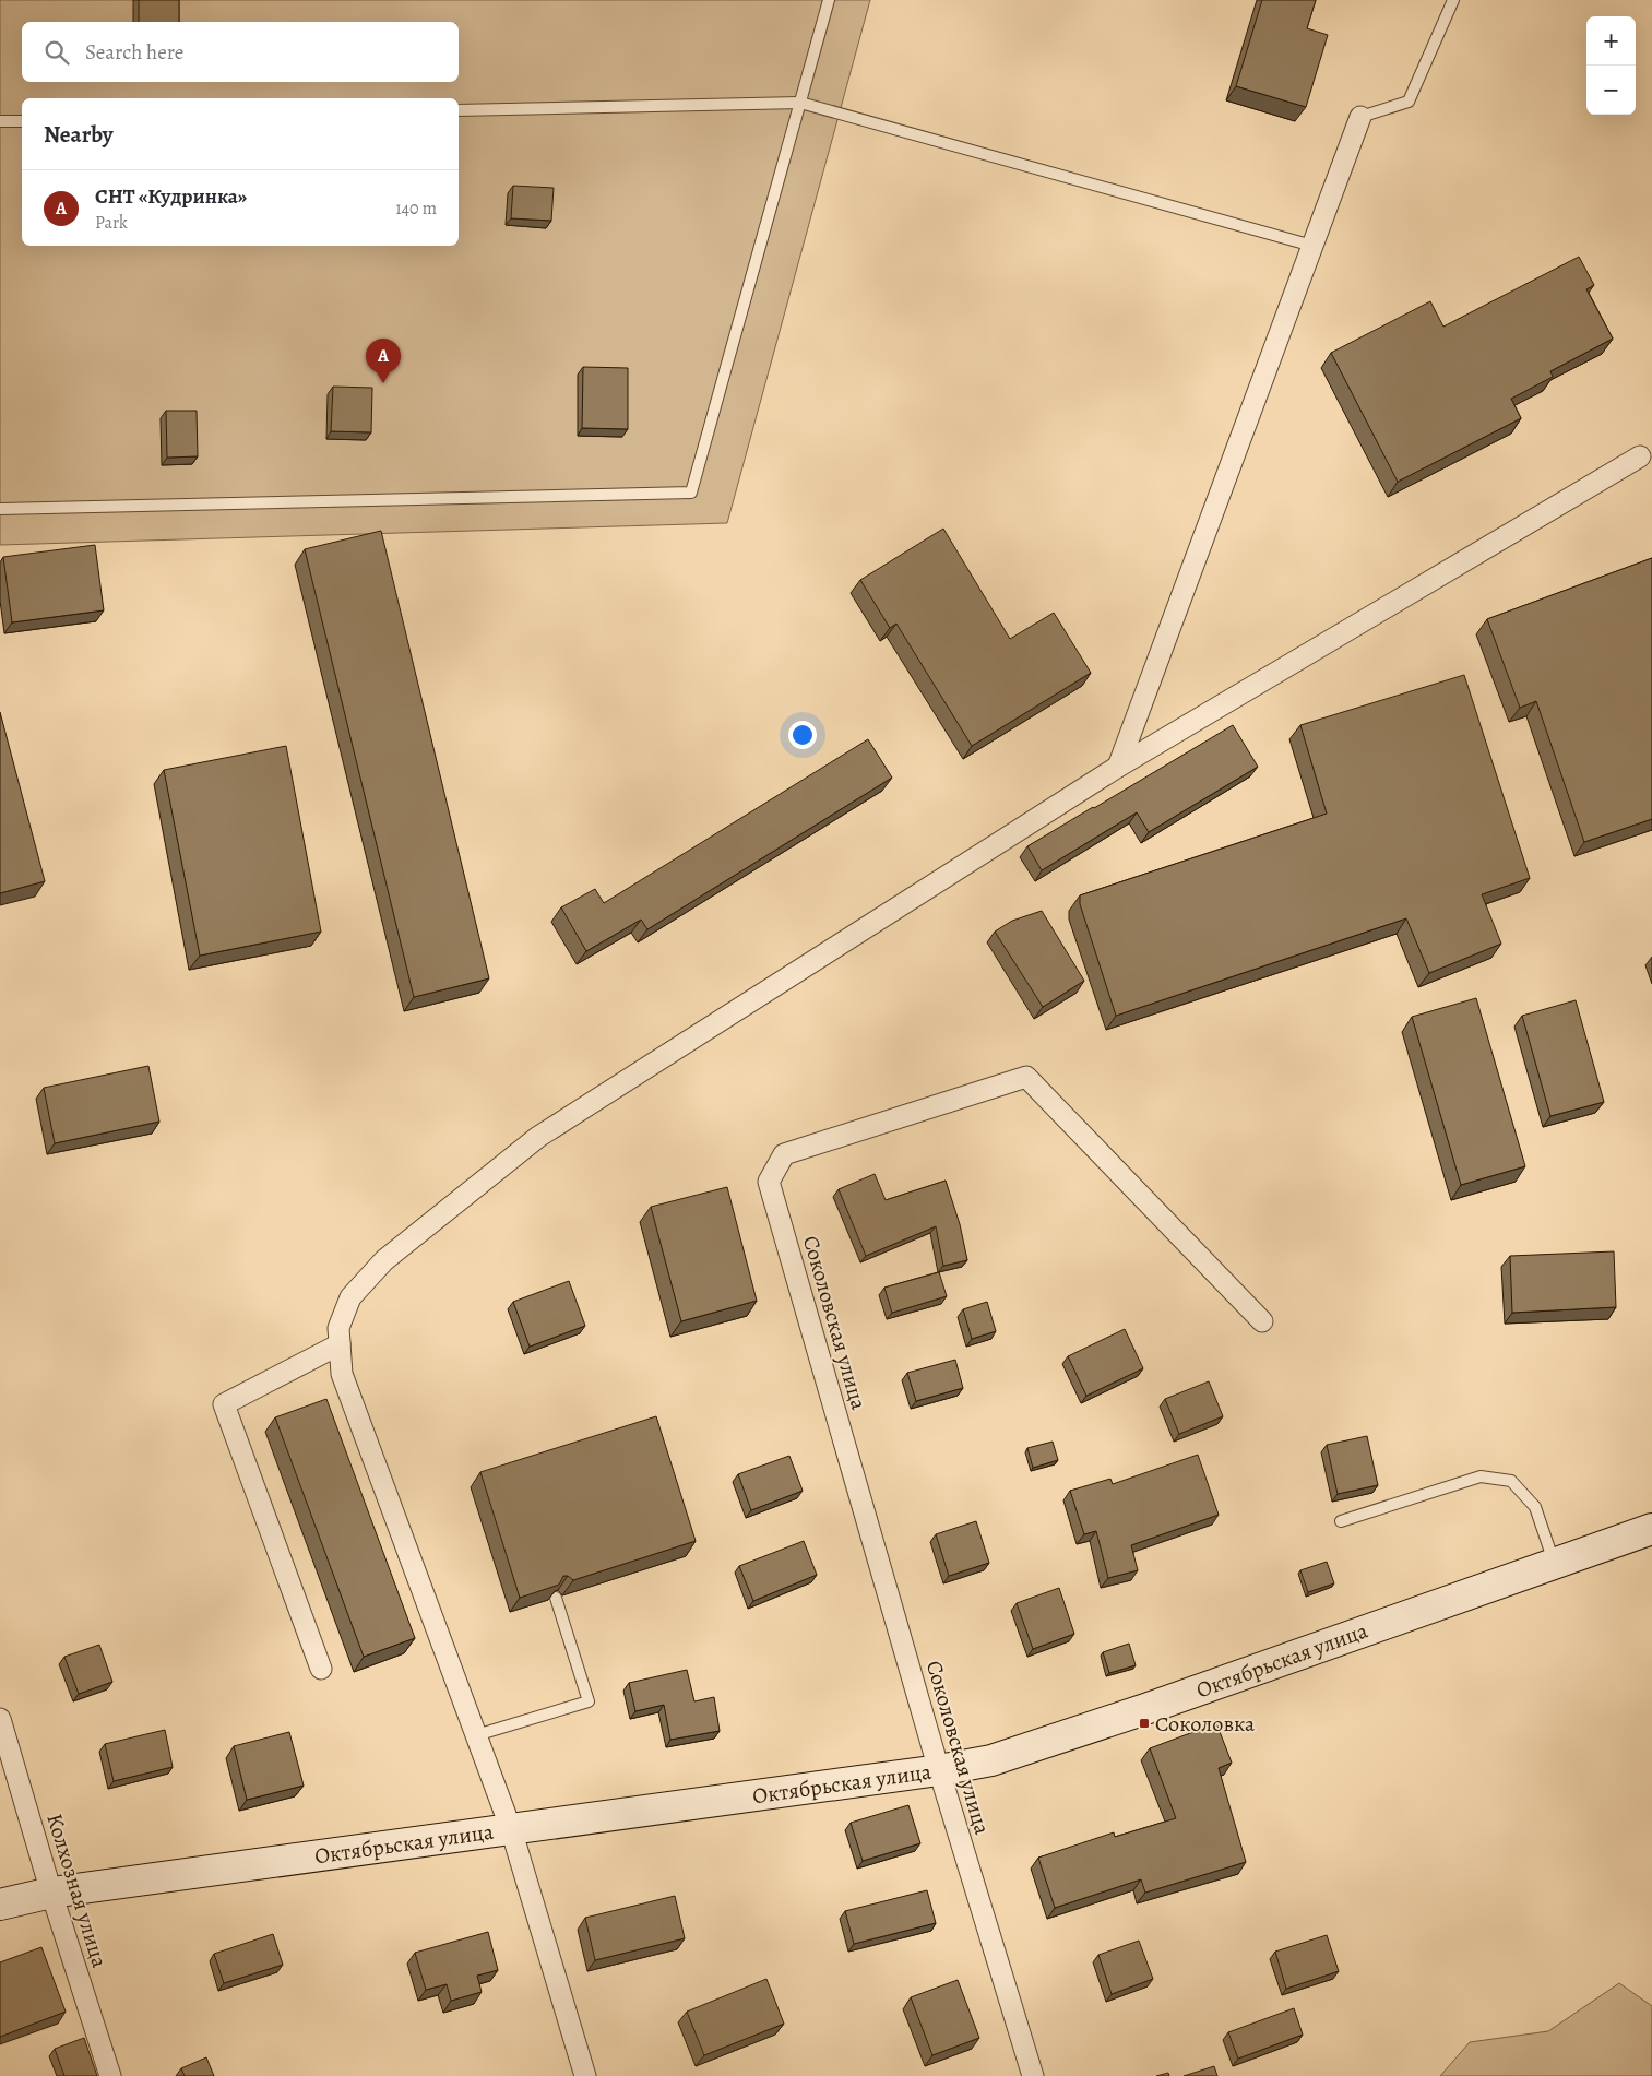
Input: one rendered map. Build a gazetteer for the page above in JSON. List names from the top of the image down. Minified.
{"streets":{"street":["Соколовская улица","Октябрьская улица","Колхозная улица"]},"crossings":[["Соколовская улица","Октябрьская улица"],["Октябрьская улица","Колхозная улица"]],"places":{"transit":["Соколовка"]},"page":{"map_buttons":["+","−"],"search":"Search here","heading":"Nearby","list":[{"mark":"A","name":"СНТ «Кудринка»","note":"Park","value":"140 m"}],"pins":"A"}}
